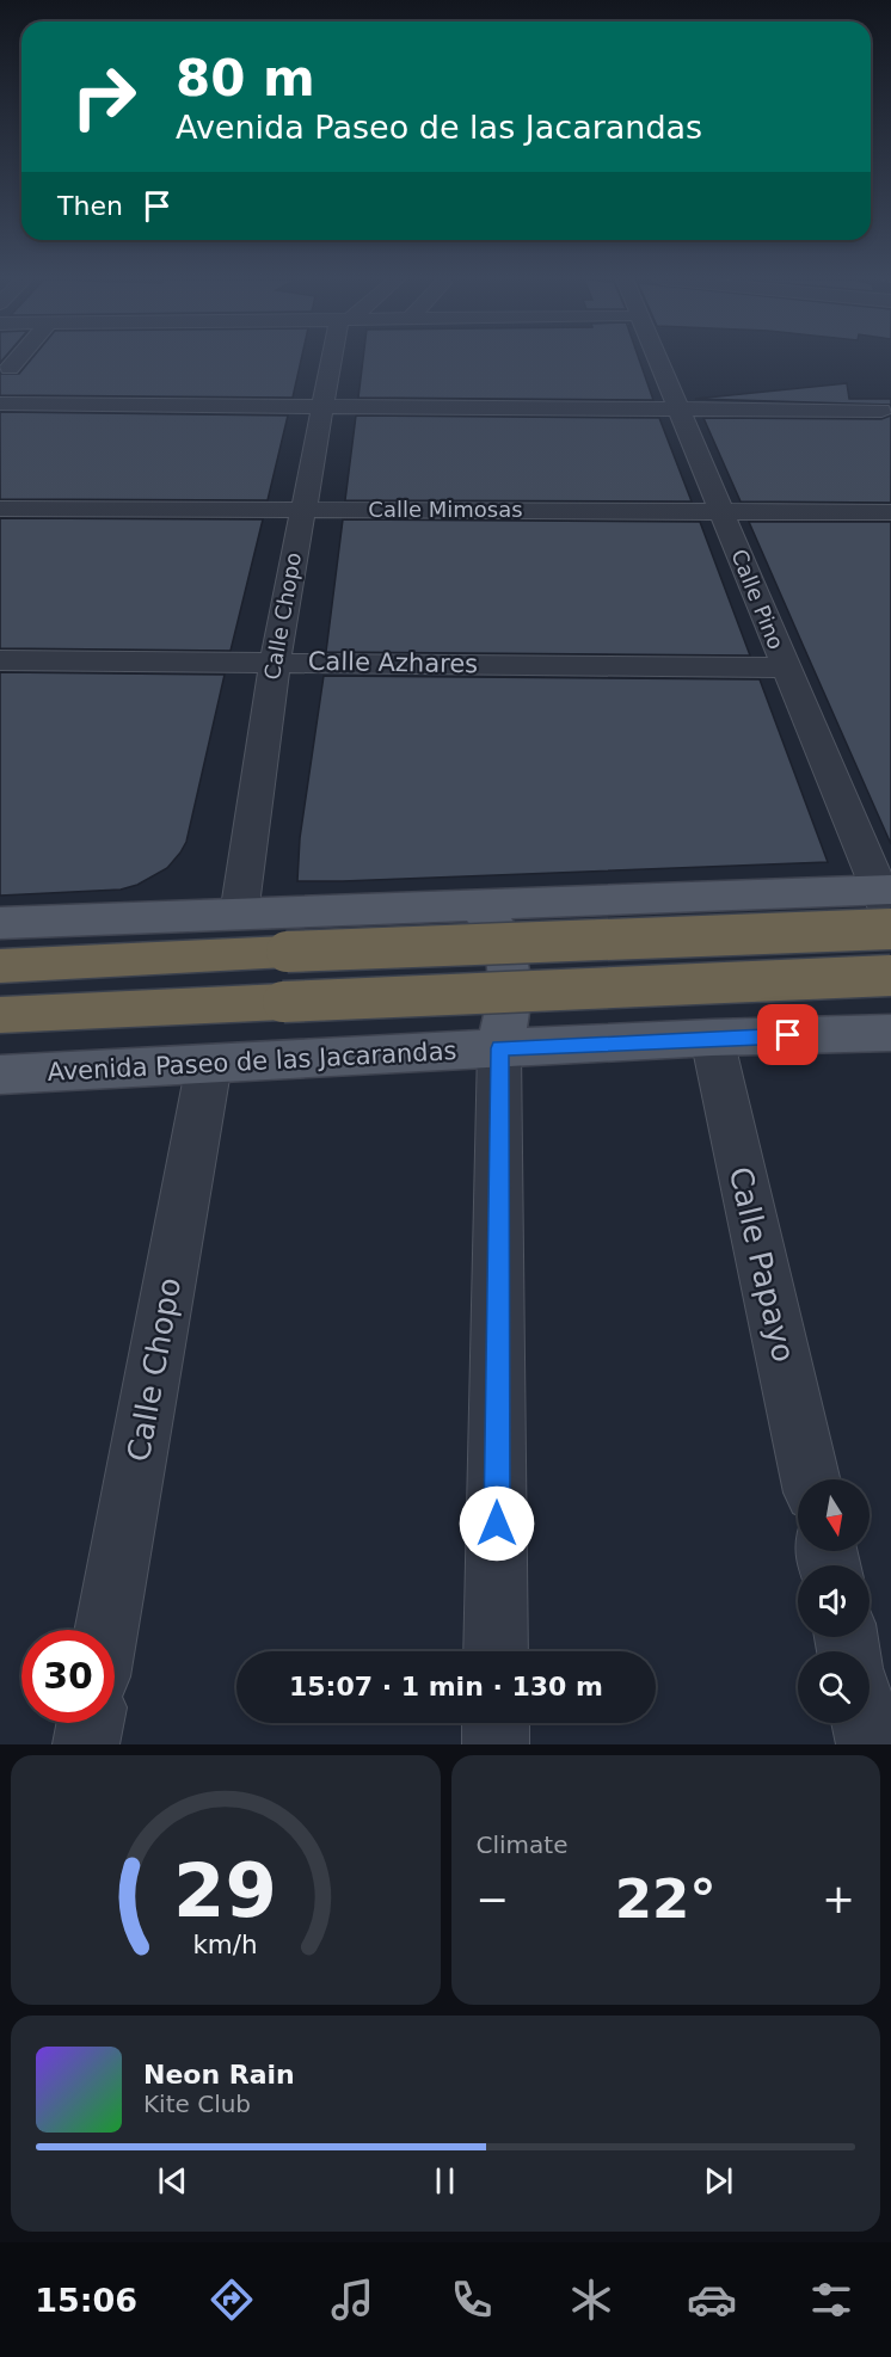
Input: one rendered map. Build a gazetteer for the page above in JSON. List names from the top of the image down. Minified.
{"streets":{"main road":["Avenida Paseo de las Jacarandas"],"street":["Calle Mimosas","Calle Pino","Calle Chopo","Calle Azhares","Calle Papayo"]},"crossings":[["Calle Mimosas","Calle Pino"],["Calle Mimosas","Calle Chopo"],["Calle Pino","Calle Azhares"],["Calle Chopo","Calle Azhares"],["Calle Chopo","Avenida Paseo de las Jacarandas"],["Avenida Paseo de las Jacarandas","Calle Papayo"]],"north":"bottom","page":{"turn":["80 m","Avenida Paseo de las Jacarandas"],"then":"Then","limit":"30","trip":"15:07 · 1 min · 130 m","tile":"Climate","heat":["−","22°","+"],"song":["Neon Rain","Kite Club"],"tabs":"15:06","gauge":["29","km/h"]}}
